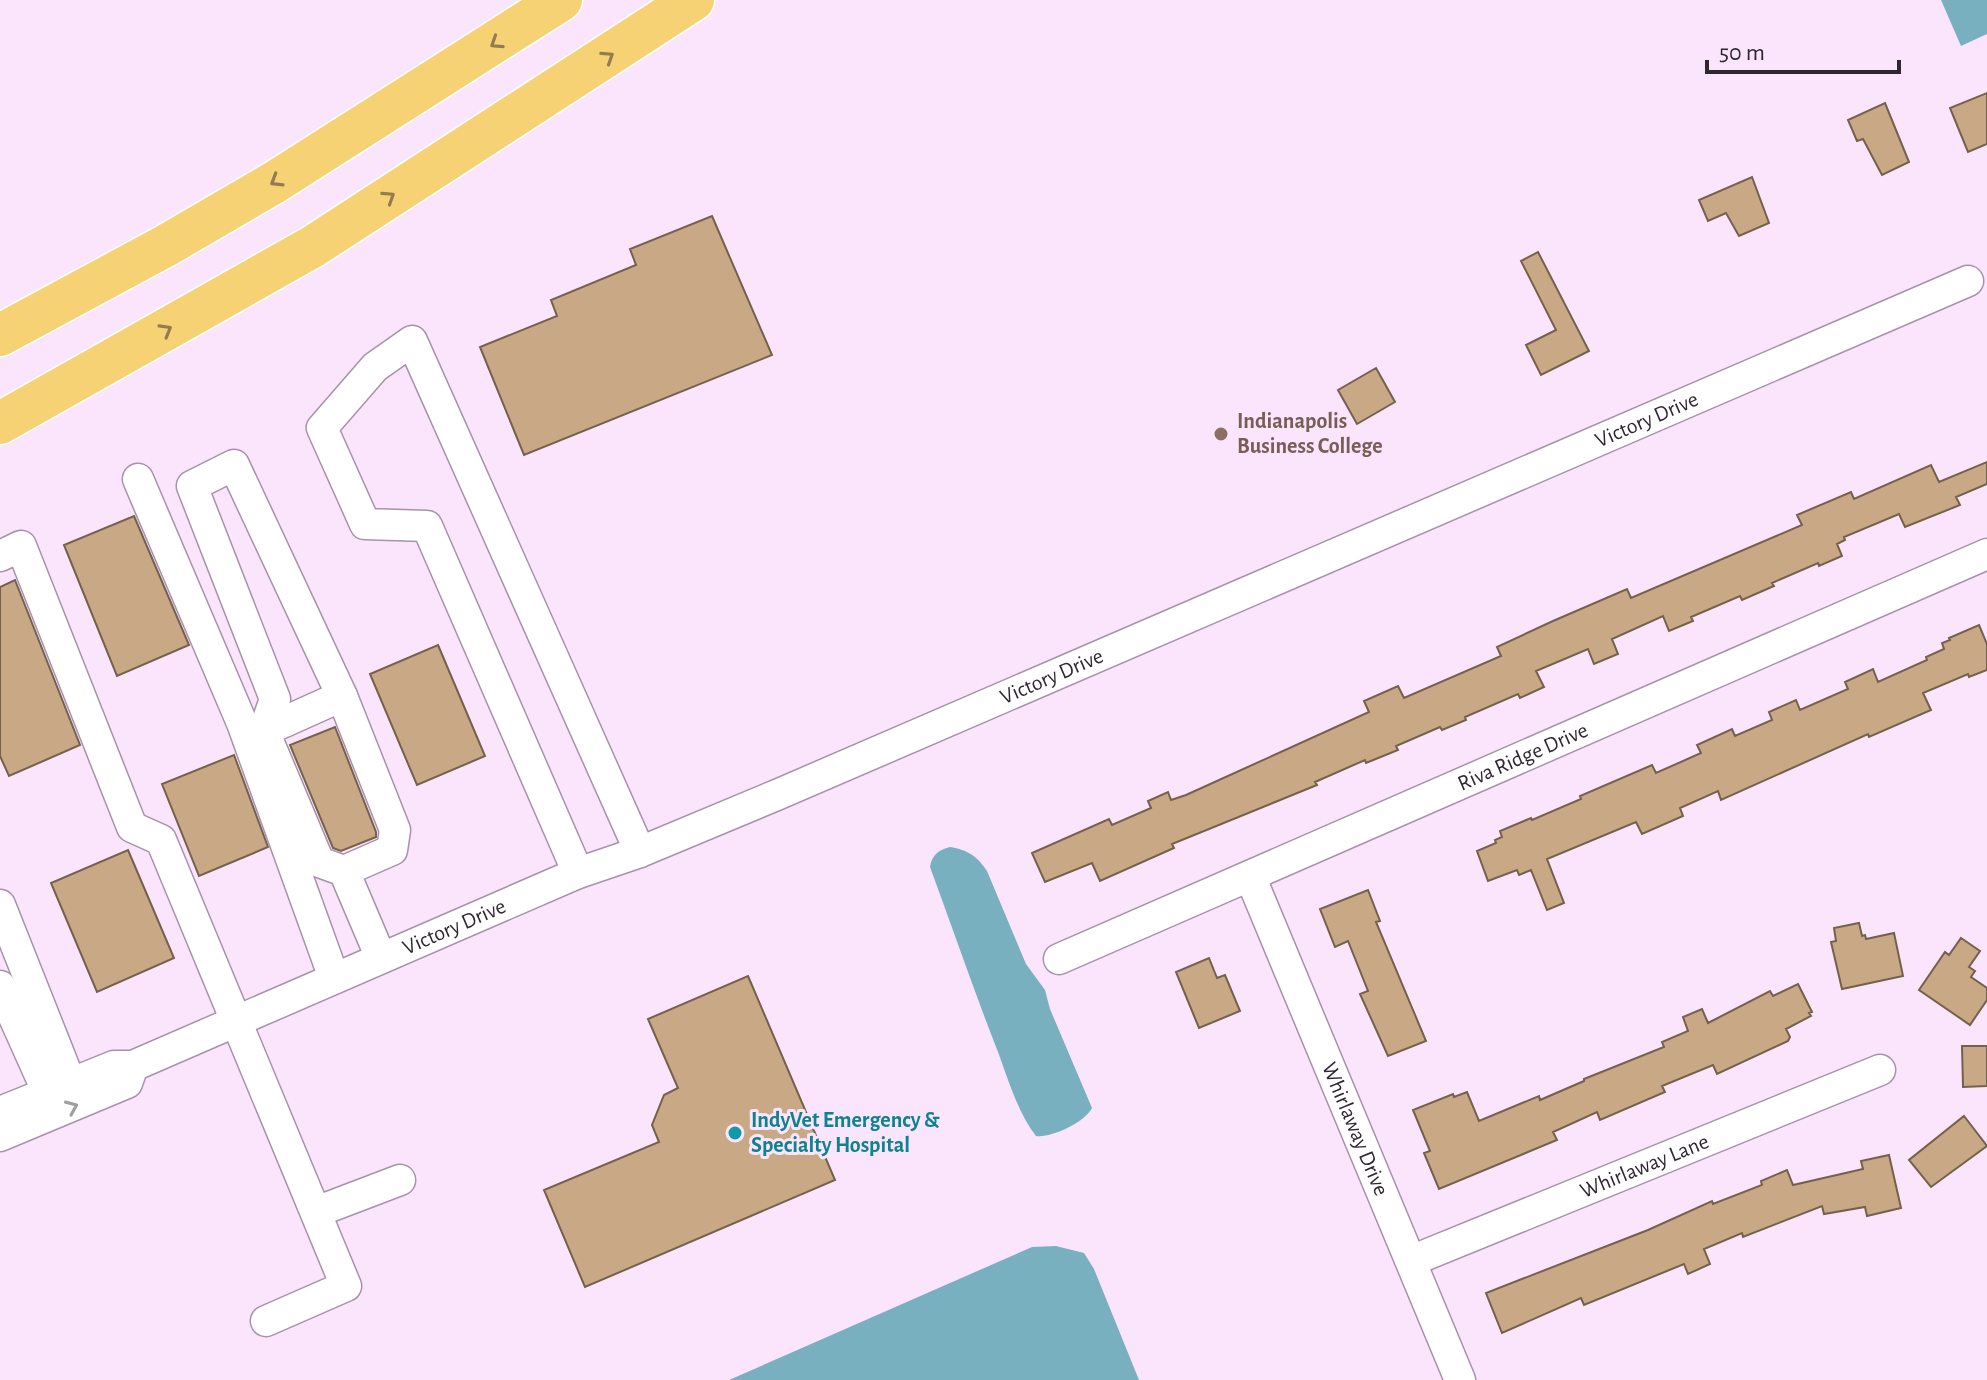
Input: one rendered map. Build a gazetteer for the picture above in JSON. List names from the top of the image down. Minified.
{"streets":{"street":["Victory Drive","Riva Ridge Drive","Whirlaway Drive","Whirlaway Lane"]},"crossings":[["Riva Ridge Drive","Whirlaway Drive"],["Whirlaway Drive","Whirlaway Lane"]],"places":["Indianapolis Business College","IndyVet Emergency & Specialty Hospital"],"scale_bar":"50 m"}
